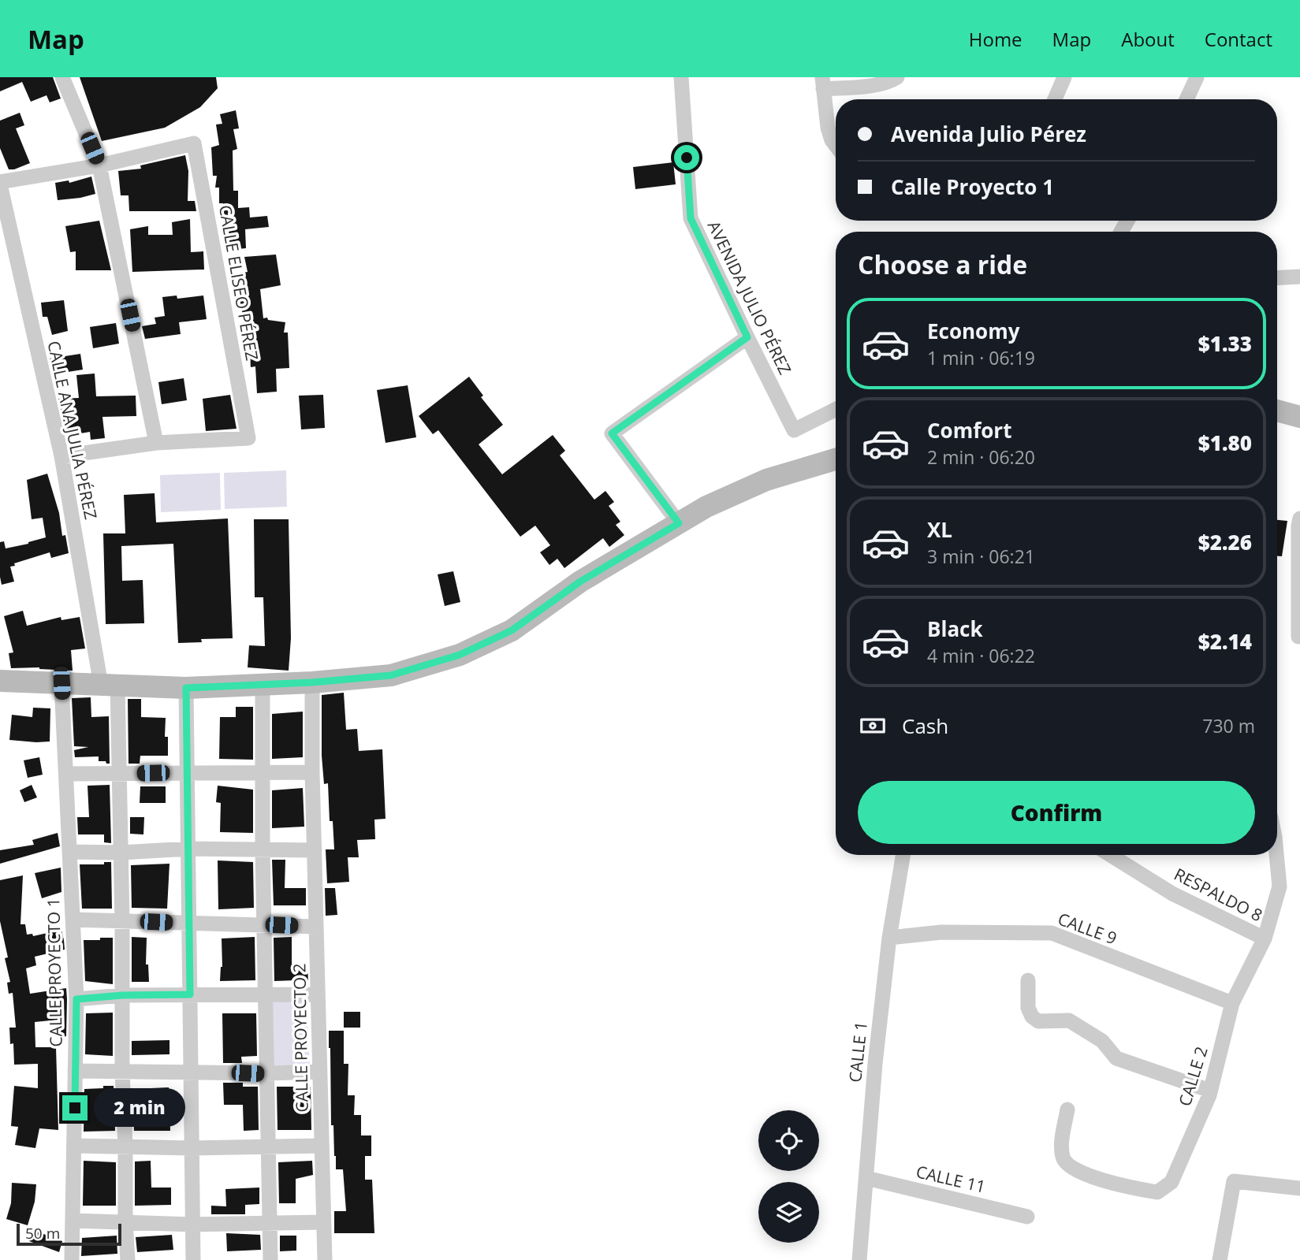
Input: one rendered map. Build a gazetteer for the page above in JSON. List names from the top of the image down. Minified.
{"streets":{"street":["CALLE ELISEO PÉREZ","AVENIDA JULIO PÉREZ","CALLE ANA JULIA PÉREZ","RESPALDO 8","CALLE 9","CALLE PROYECTO 1","CALLE PROYECTO 2","CALLE 1","CALLE 2","CALLE 11"]},"crossings":[["CALLE ELISEO PÉREZ","CALLE ANA JULIA PÉREZ"],["RESPALDO 8","CALLE 2"],["CALLE 9","CALLE 1"],["CALLE 9","CALLE 2"],["CALLE 1","CALLE 11"]],"scale_bar":"50 m","page":{"header":"Map","nav":["Home","Map","About","Contact"],"banner":["Avenida Julio Pérez","Calle Proyecto 1"],"heading":"Choose a ride","list":[{"name":"Economy","note":"1 min · 06:19","value":"$1.33"},{"name":"Comfort","note":"2 min · 06:20","value":"$1.80"},{"name":"XL","note":"3 min · 06:21","value":"$2.26"},{"name":"Black","note":"4 min · 06:22","value":"$2.14"}],"pay":["Cash","730 m"],"buttons":"Confirm","bubble":"2 min","scale":"50 m"}}
